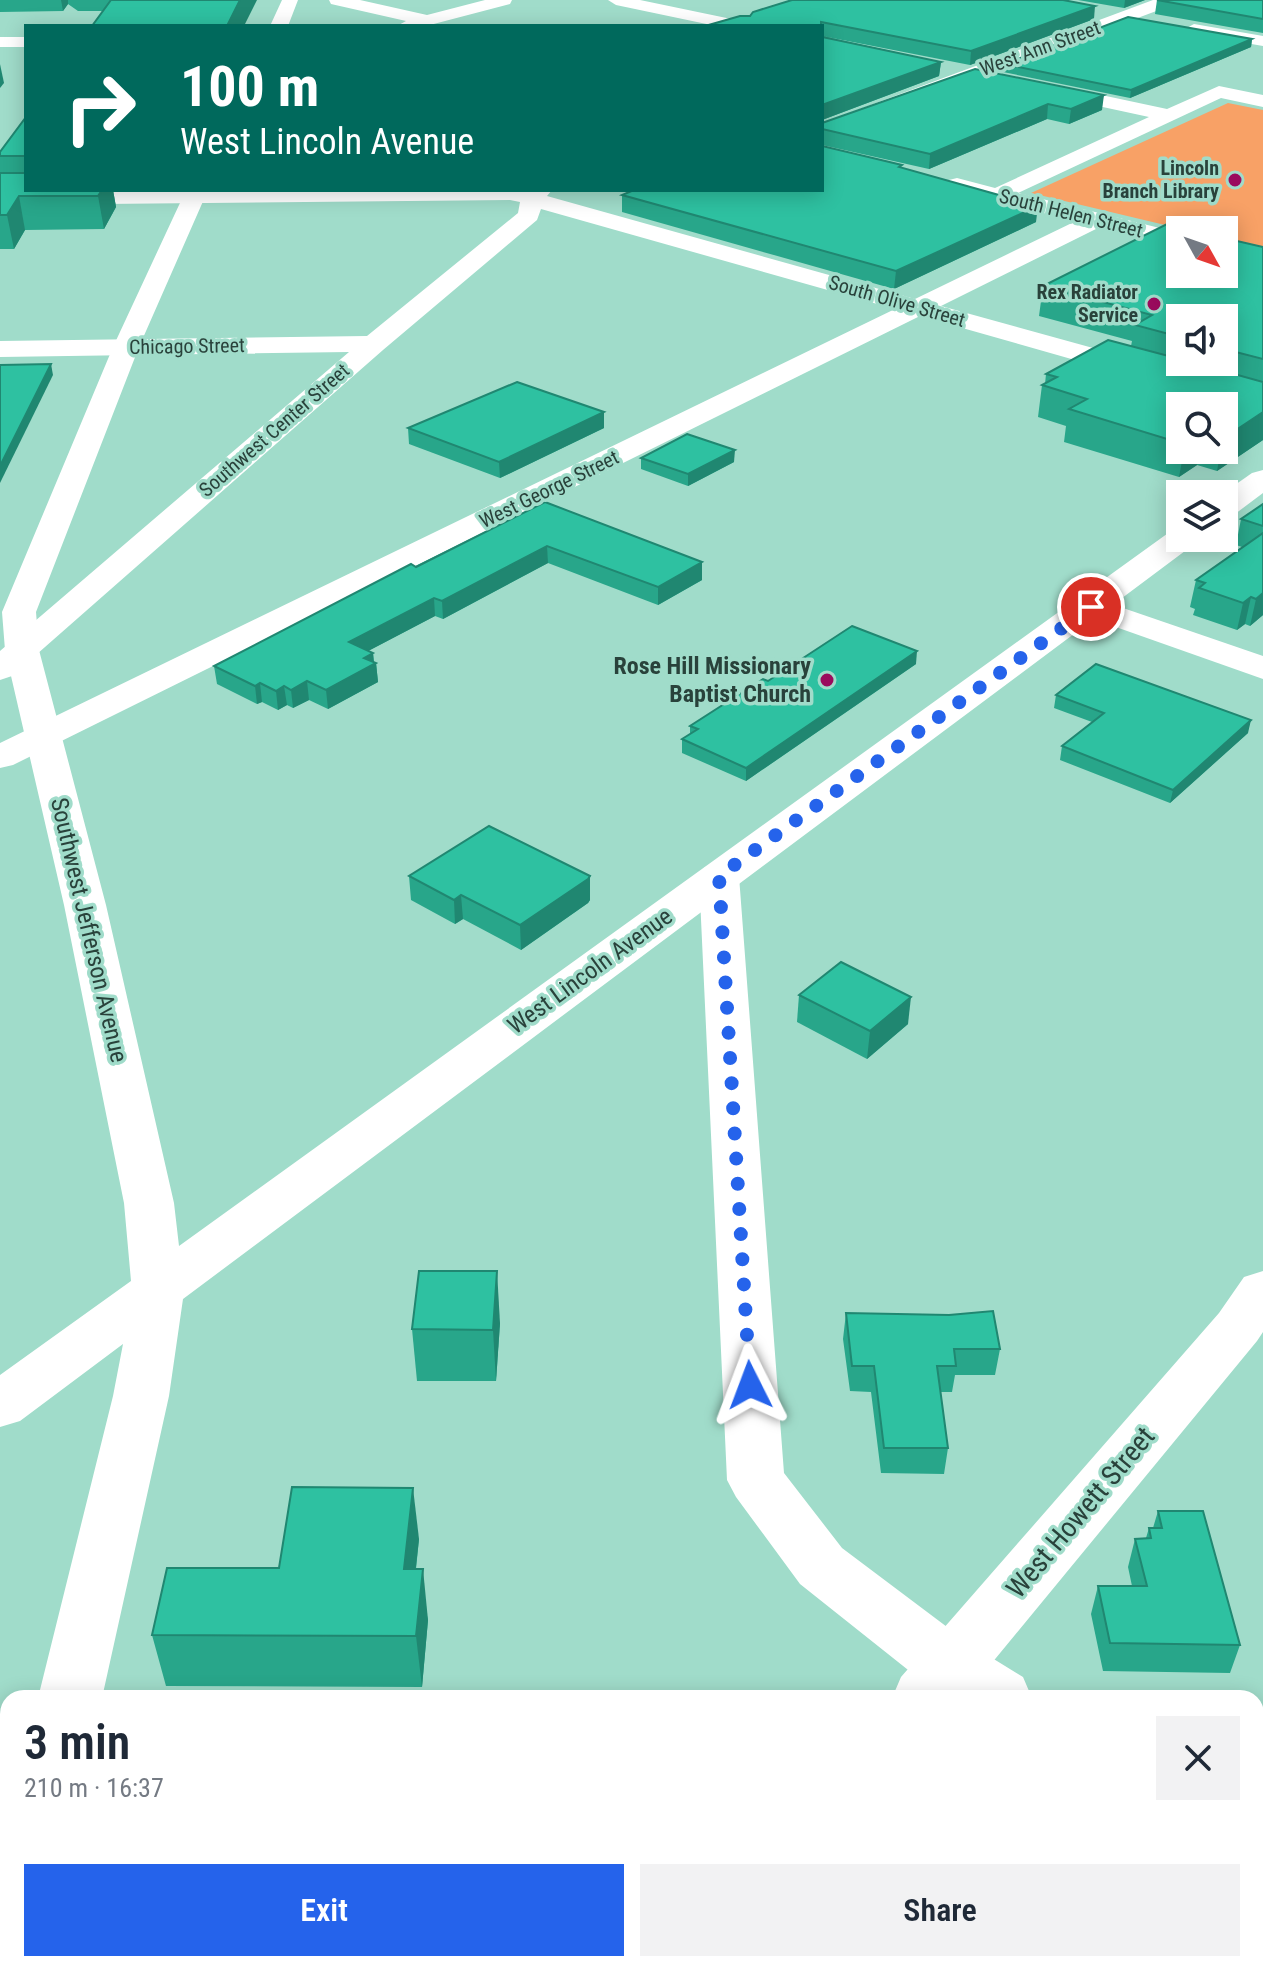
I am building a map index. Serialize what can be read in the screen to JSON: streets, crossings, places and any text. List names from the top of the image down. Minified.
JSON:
{"streets":{"street":["West Ann Street","South Helen Street","South Olive Street","Chicago Street","Southwest Center Street","West George Street","Southwest Jefferson Avenue","West Lincoln Avenue","West Howett Street"]},"crossings":[["South Helen Street","West George Street"],["South Olive Street","Southwest Center Street"],["South Olive Street","West George Street"],["Chicago Street","Southwest Center Street"],["Southwest Center Street","Southwest Jefferson Avenue"],["West George Street","Southwest Jefferson Avenue"],["Southwest Jefferson Avenue","West Lincoln Avenue"]],"places":["Lincoln Branch Library","Rex Radiator Service","Rose Hill Missionary Baptist Church"],"north":"bottom right","page":{"turn":["100 m","West Lincoln Avenue"],"heading":["3 min","210 m · 16:37"],"buttons":["Exit","Share"]}}
